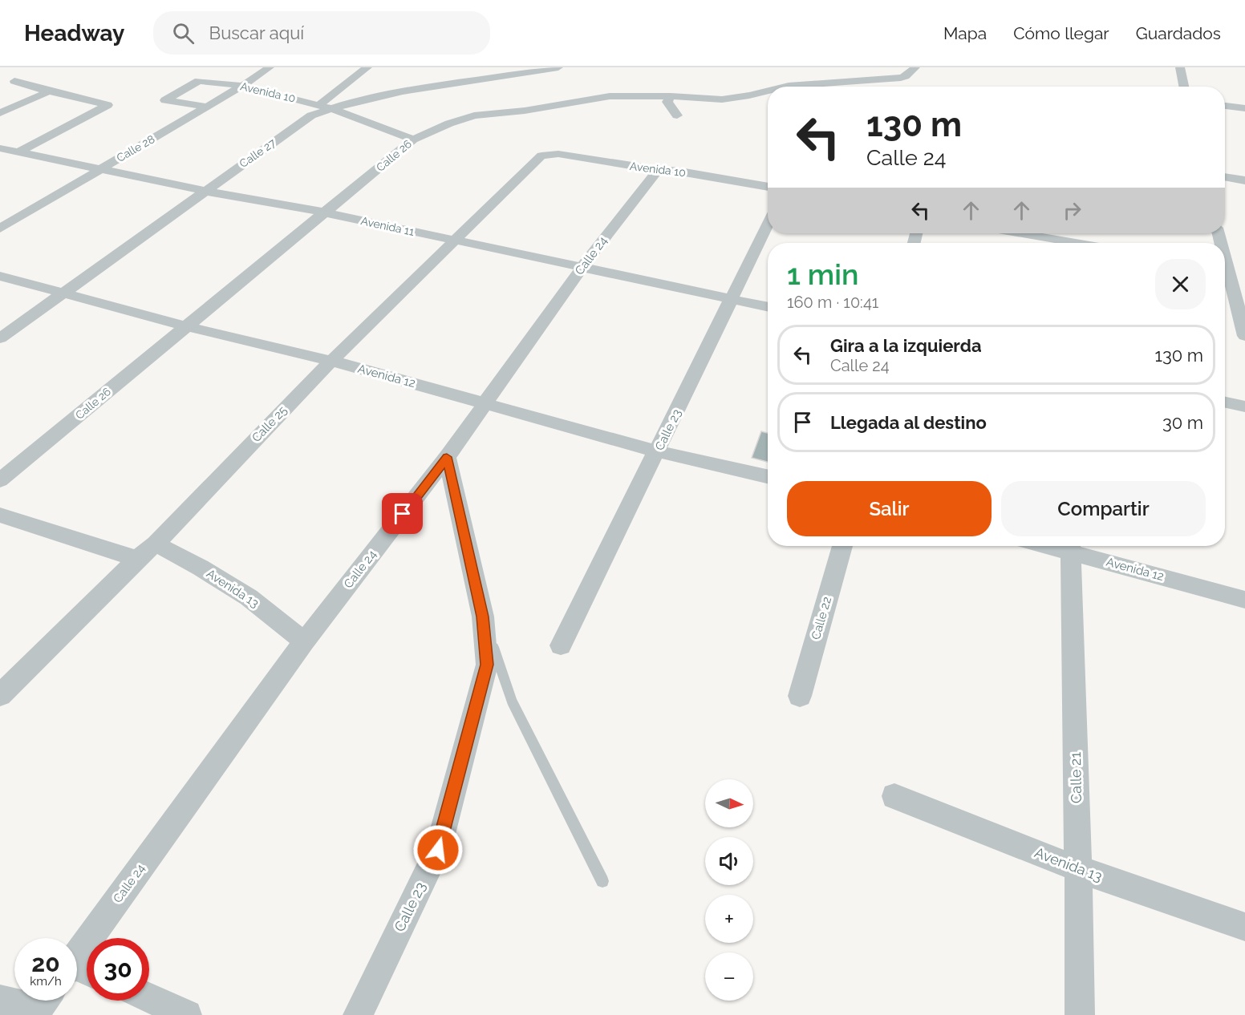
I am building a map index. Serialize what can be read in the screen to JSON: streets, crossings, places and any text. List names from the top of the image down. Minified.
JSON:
{"streets":{"street":["Avenida 10","Calle 28","Calle 27","Calle 26","Avenida 11","Calle 24","Avenida 12","Calle 25","Calle 23","Avenida 13","Calle 22","Calle 21"]},"crossings":[["Avenida 10","Calle 28"],["Avenida 10","Calle 27"],["Avenida 10","Calle 26"],["Avenida 10","Calle 24"],["Avenida 10","Calle 25"],["Calle 28","Avenida 11"],["Calle 27","Avenida 11"],["Calle 27","Avenida 12"],["Calle 26","Avenida 11"],["Calle 26","Avenida 12"],["Avenida 11","Calle 24"],["Avenida 11","Calle 25"],["Avenida 11","Calle 23"],["Calle 24","Avenida 12"],["Calle 24","Calle 23"],["Calle 24","Avenida 13"],["Avenida 12","Calle 25"],["Avenida 12","Calle 23"],["Avenida 12","Calle 21"],["Calle 25","Avenida 13"],["Avenida 13","Calle 21"]],"north":"right","page":{"header":"Headway","search":"Buscar aquí","nav":["Mapa","Cómo llegar","Guardados"],"turn":["130 m","Calle 24"],"heading":["1 min","160 m · 10:41"],"list":[{"name":"Gira a la izquierda","note":"Calle 24","value":"130 m"},{"name":"Llegada al destino","value":"30 m"}],"buttons":["Salir","Compartir"],"map_buttons":["+","−"],"speed":"20 km/h","limit":"30"}}
